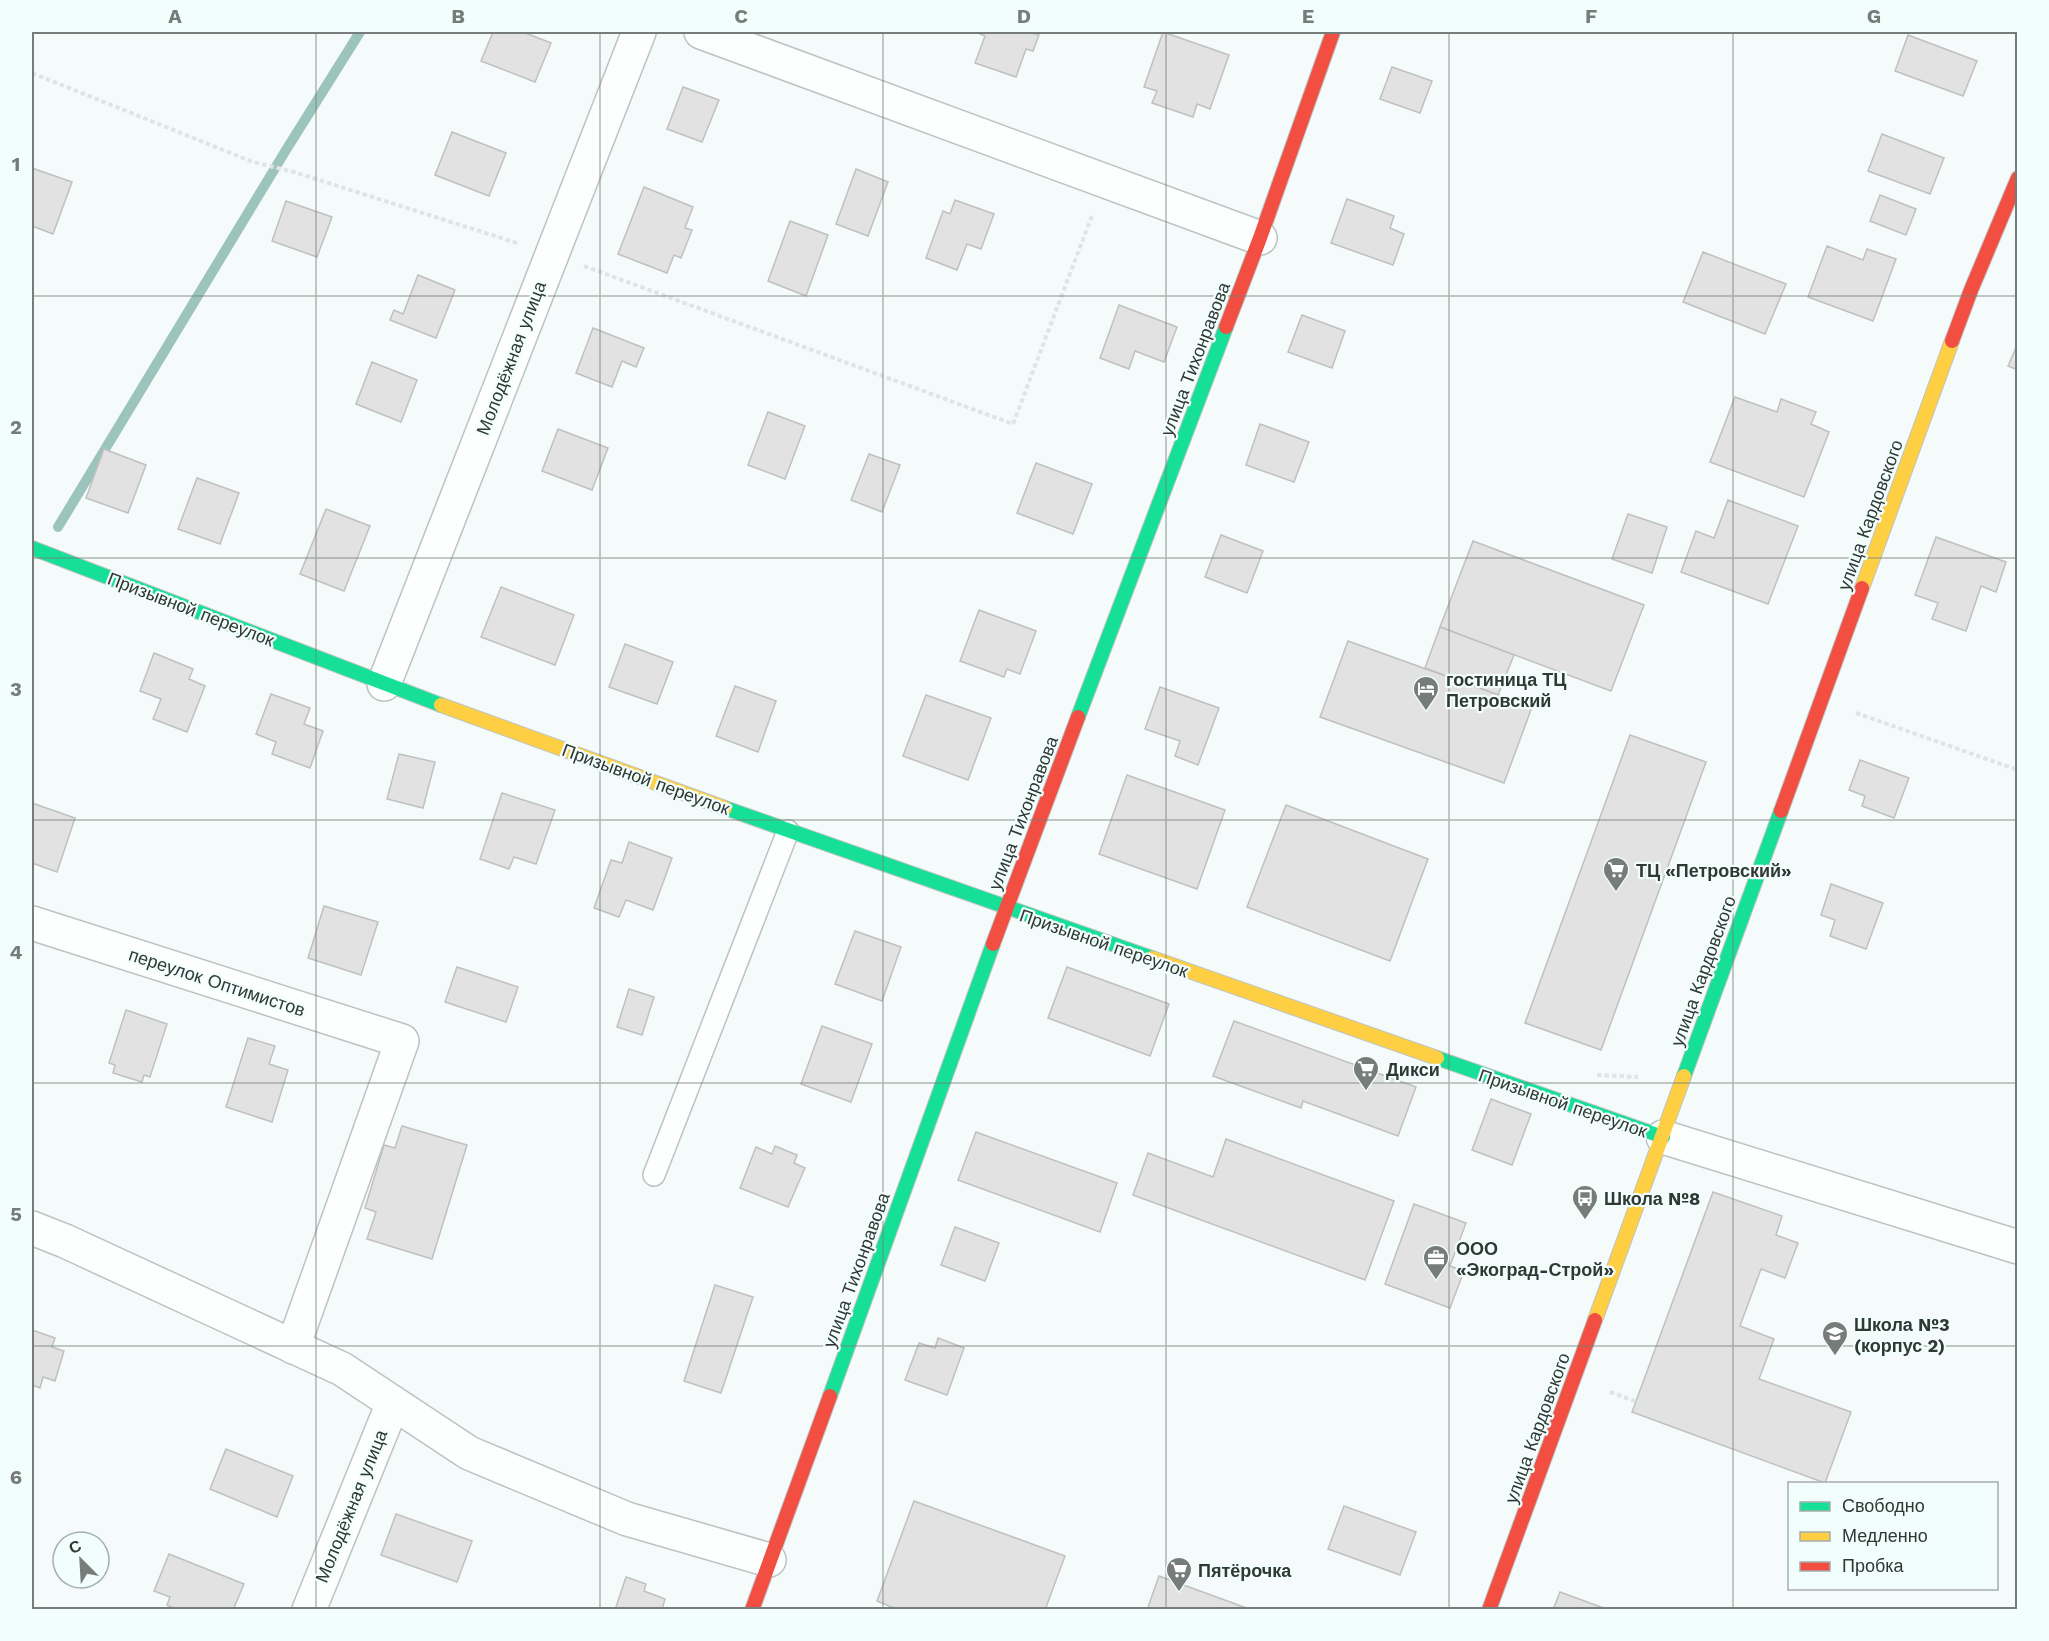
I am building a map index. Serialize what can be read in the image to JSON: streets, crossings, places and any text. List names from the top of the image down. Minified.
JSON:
{"streets":{"street":["Молодёжная улица","улица Тихонравова","улица Кардовского","Призывной переулок","переулок Оптимистов"]},"crossings":[["Молодёжная улица","Призывной переулок"],["улица Тихонравова","Призывной переулок"],["улица Кардовского","Призывной переулок"]],"places":{"hotel":["гостиница ТЦ Петровский"],"supermarket":["ТЦ «Петровский»","Дикси","Пятёрочка"],"bus stop":["Школа №8"],"office":["ООО «Экоград-Строй»"],"school or university":["Школа №3 (корпус 2)"]},"legend":["Свободно","Медленно","Пробка"],"north":"top left","grid":{"columns":["A","B","C","D","E","F","G"],"rows":["1","2","3","4","5","6"]}}
